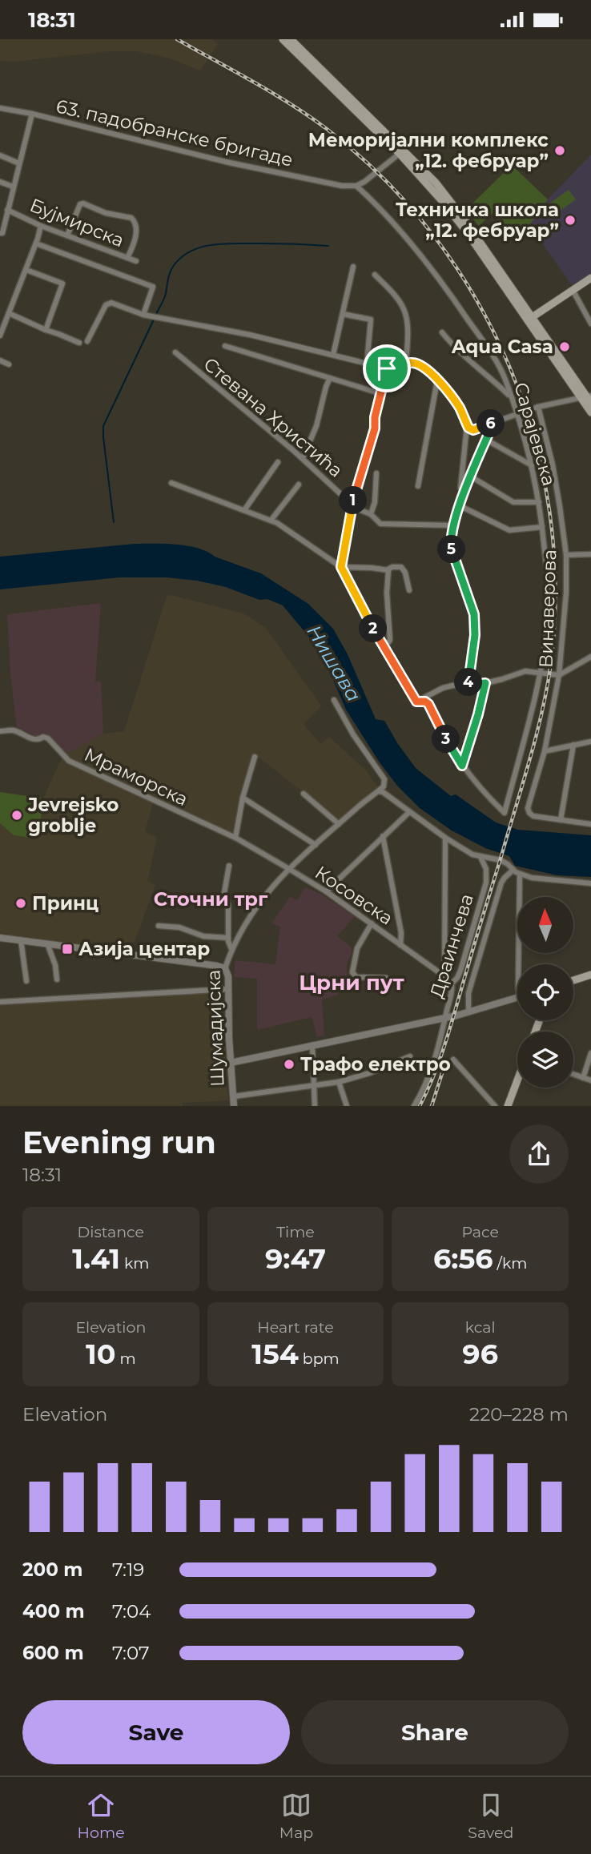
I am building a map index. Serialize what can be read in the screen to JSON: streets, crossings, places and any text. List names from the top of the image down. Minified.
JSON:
{"streets":{"street":["63. падобранске бригаде","Бујмирска","Стевана Христића","Сарајевска","Винаверова","Мраморска","Косовска","Драинчева","Шумадијска"]},"crossings":[["63. падобранске бригаде","Сарајевска"],["Мраморска","Косовска"],["Косовска","Драинчева"],["Косовска","Шумадијска"]],"districts":["Сточни трг","Црни пут"],"water":["Нишава"],"places":{"other":["Меморијални комплекс „12. фебруар”","Техничка школа „12. фебруар”","Aqua Casa","Jevrejsko groblje","Принц","Трафо електро"],"transit":["Азија центар"]},"north":"top","page":{"status":"18:31","pins":["6","1","5","2","4","3"],"heading":["Evening run","18:31"],"stats":[["Distance","1.41 km"],["Time","9:47"],["Pace","6:56 /km"],["Elevation","10 m"],["Heart rate","154 bpm"],["kcal","96"]],"chart":["Elevation","220–228 m"],"list":[{"name":"200 m","note":"7:19"},{"name":"400 m","note":"7:04"},{"name":"600 m","note":"7:07"}],"buttons":["Save","Share"],"tabs":["Home","Map","Saved"]}}
